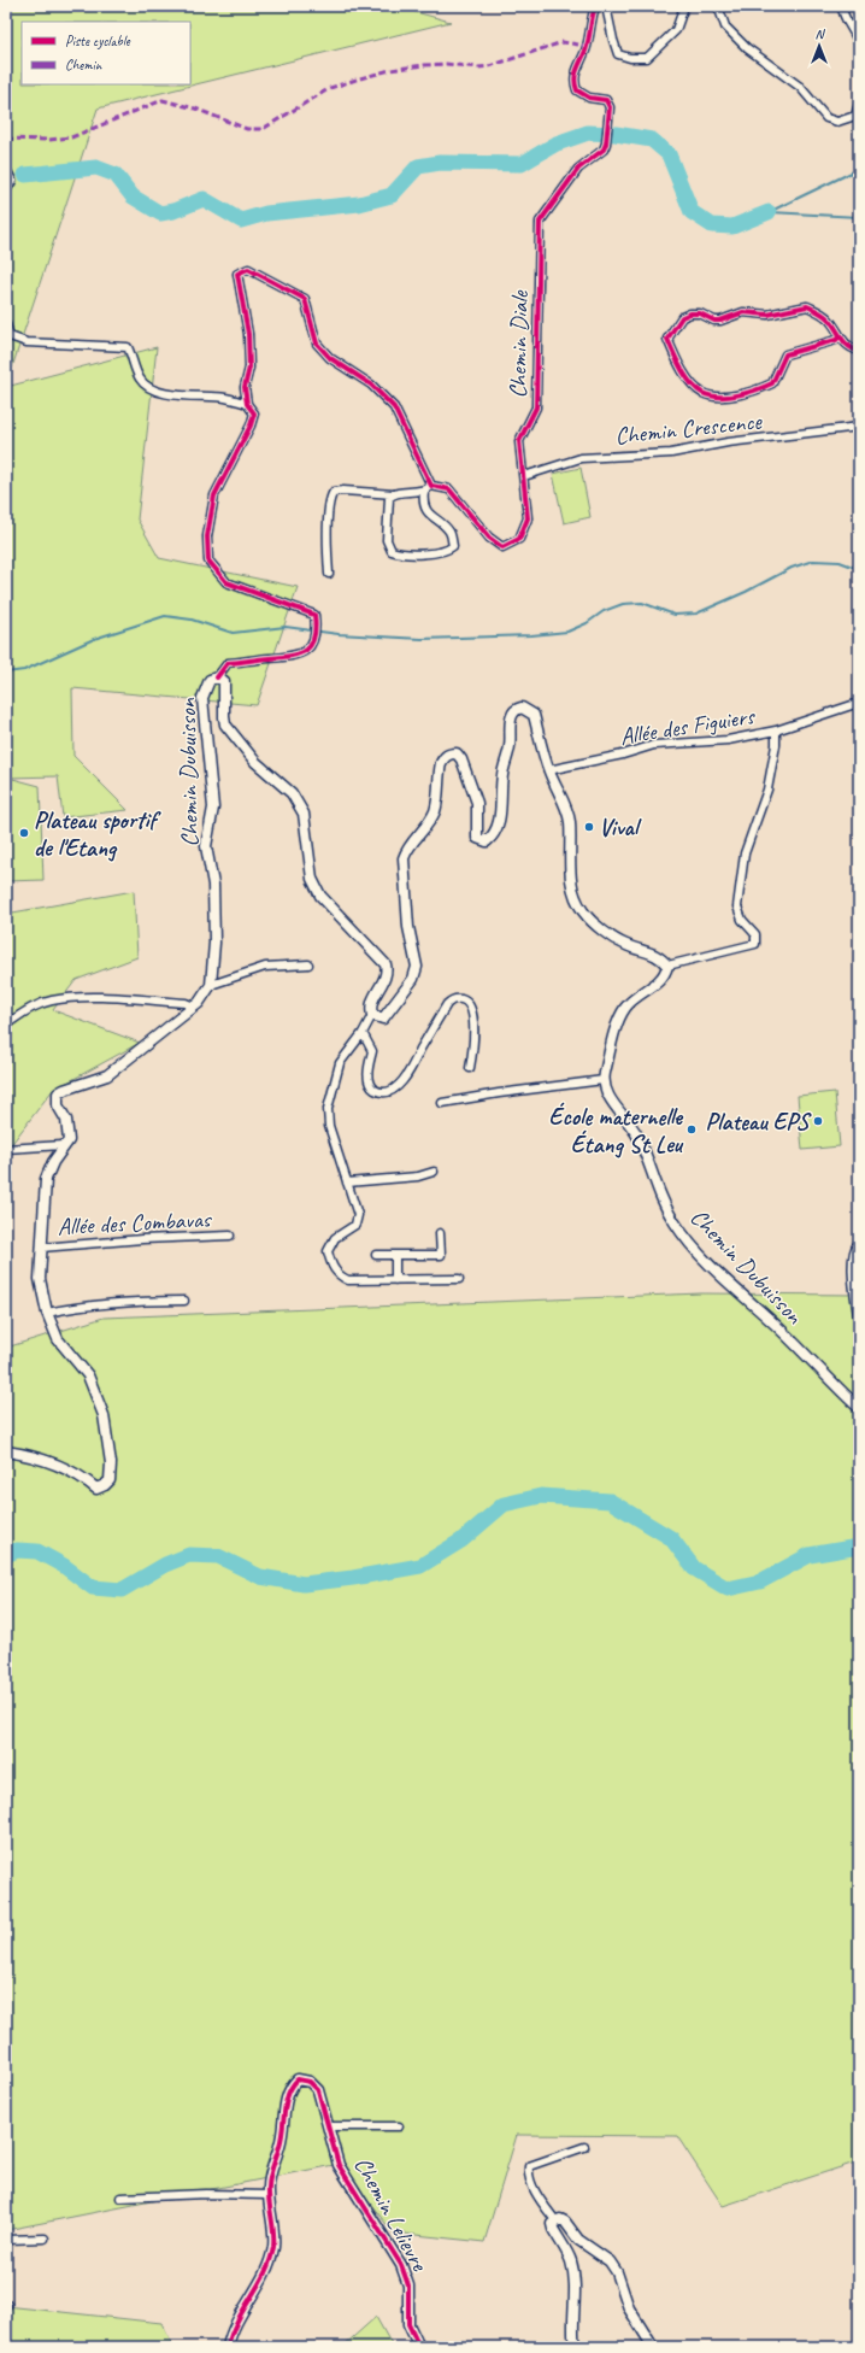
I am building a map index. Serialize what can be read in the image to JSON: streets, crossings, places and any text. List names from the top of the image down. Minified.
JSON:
{"streets":{"main road":["Chemin Dubuisson","Chemin Lelievre"],"street":["Chemin Diale","Chemin Crescence","Allée des Figuiers","Allée des Combavas"]},"crossings":[["Chemin Diale","Chemin Crescence"]],"places":["Vival","Plateau sportif de l'Etang","Plateau EPS","École maternelle Étang St Leu"],"legend":["Piste cyclable","Chemin"],"north":"top"}
